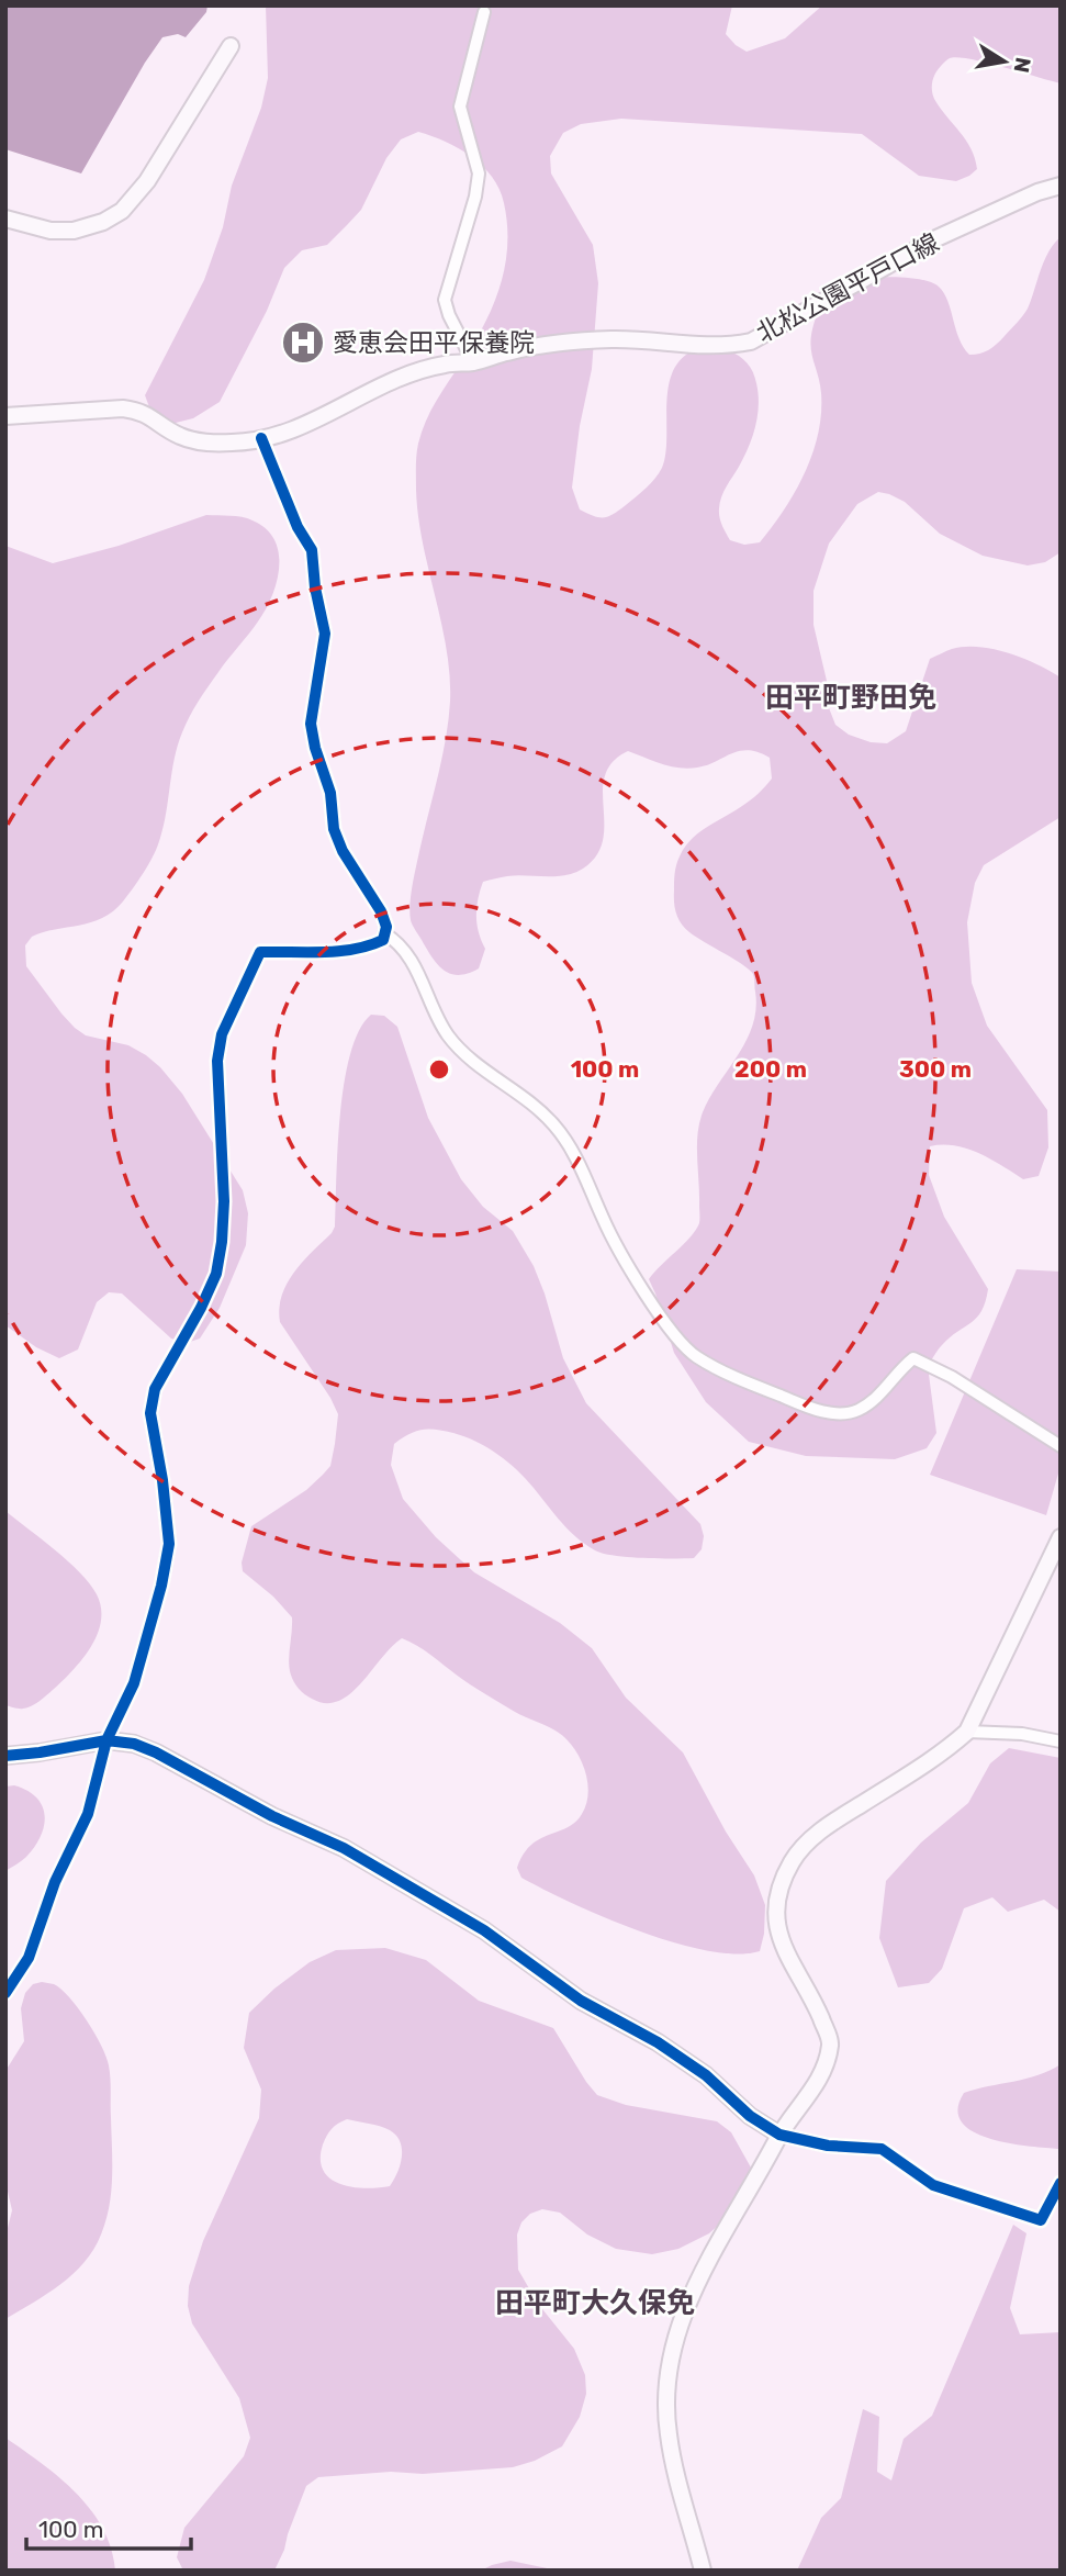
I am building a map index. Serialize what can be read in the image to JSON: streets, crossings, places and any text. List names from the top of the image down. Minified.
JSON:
{"streets":{"main road":["北松公園平戸口線"]},"districts":["田平町野田免","田平町大久保免"],"places":{"hospital":["愛恵会田平保養院"]},"scale_bar":"100 m","north":"right","rings":["100 m","200 m","300 m"]}
